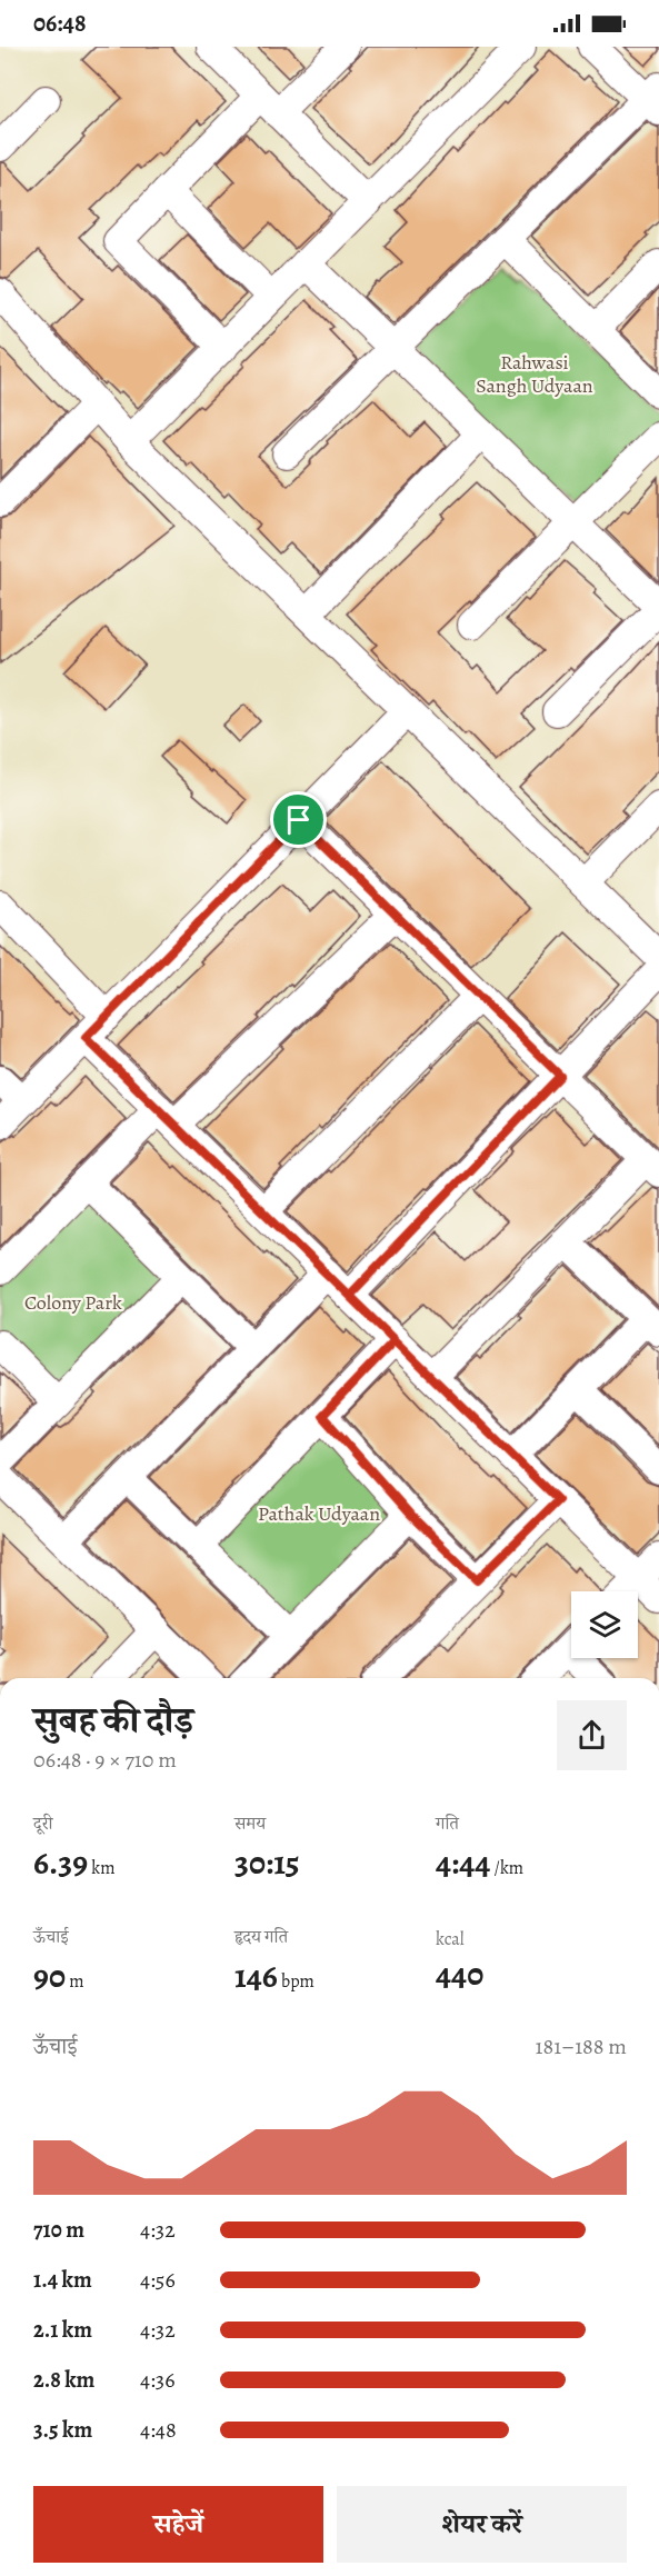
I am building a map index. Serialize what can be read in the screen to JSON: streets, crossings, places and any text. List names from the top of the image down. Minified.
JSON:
{"parks":["Rahwasi Sangh Udyaan","Colony Park","Pathak Udyaan"],"page":{"status":"06:48","heading":["सुबह की दौड़","06:48 · 9 × 710 m"],"stats":[["दूरी","6.39 km"],["समय","30:15"],["गति","4:44 /km"],["ऊँचाई","90 m"],["हृदय गति","146 bpm"],["kcal","440"]],"chart":["ऊँचाई","181–188 m"],"list":[{"name":"710 m","note":"4:32"},{"name":"1.4 km","note":"4:56"},{"name":"2.1 km","note":"4:32"},{"name":"2.8 km","note":"4:36"},{"name":"3.5 km","note":"4:48"}],"buttons":["सहेजें","शेयर करें"]}}
